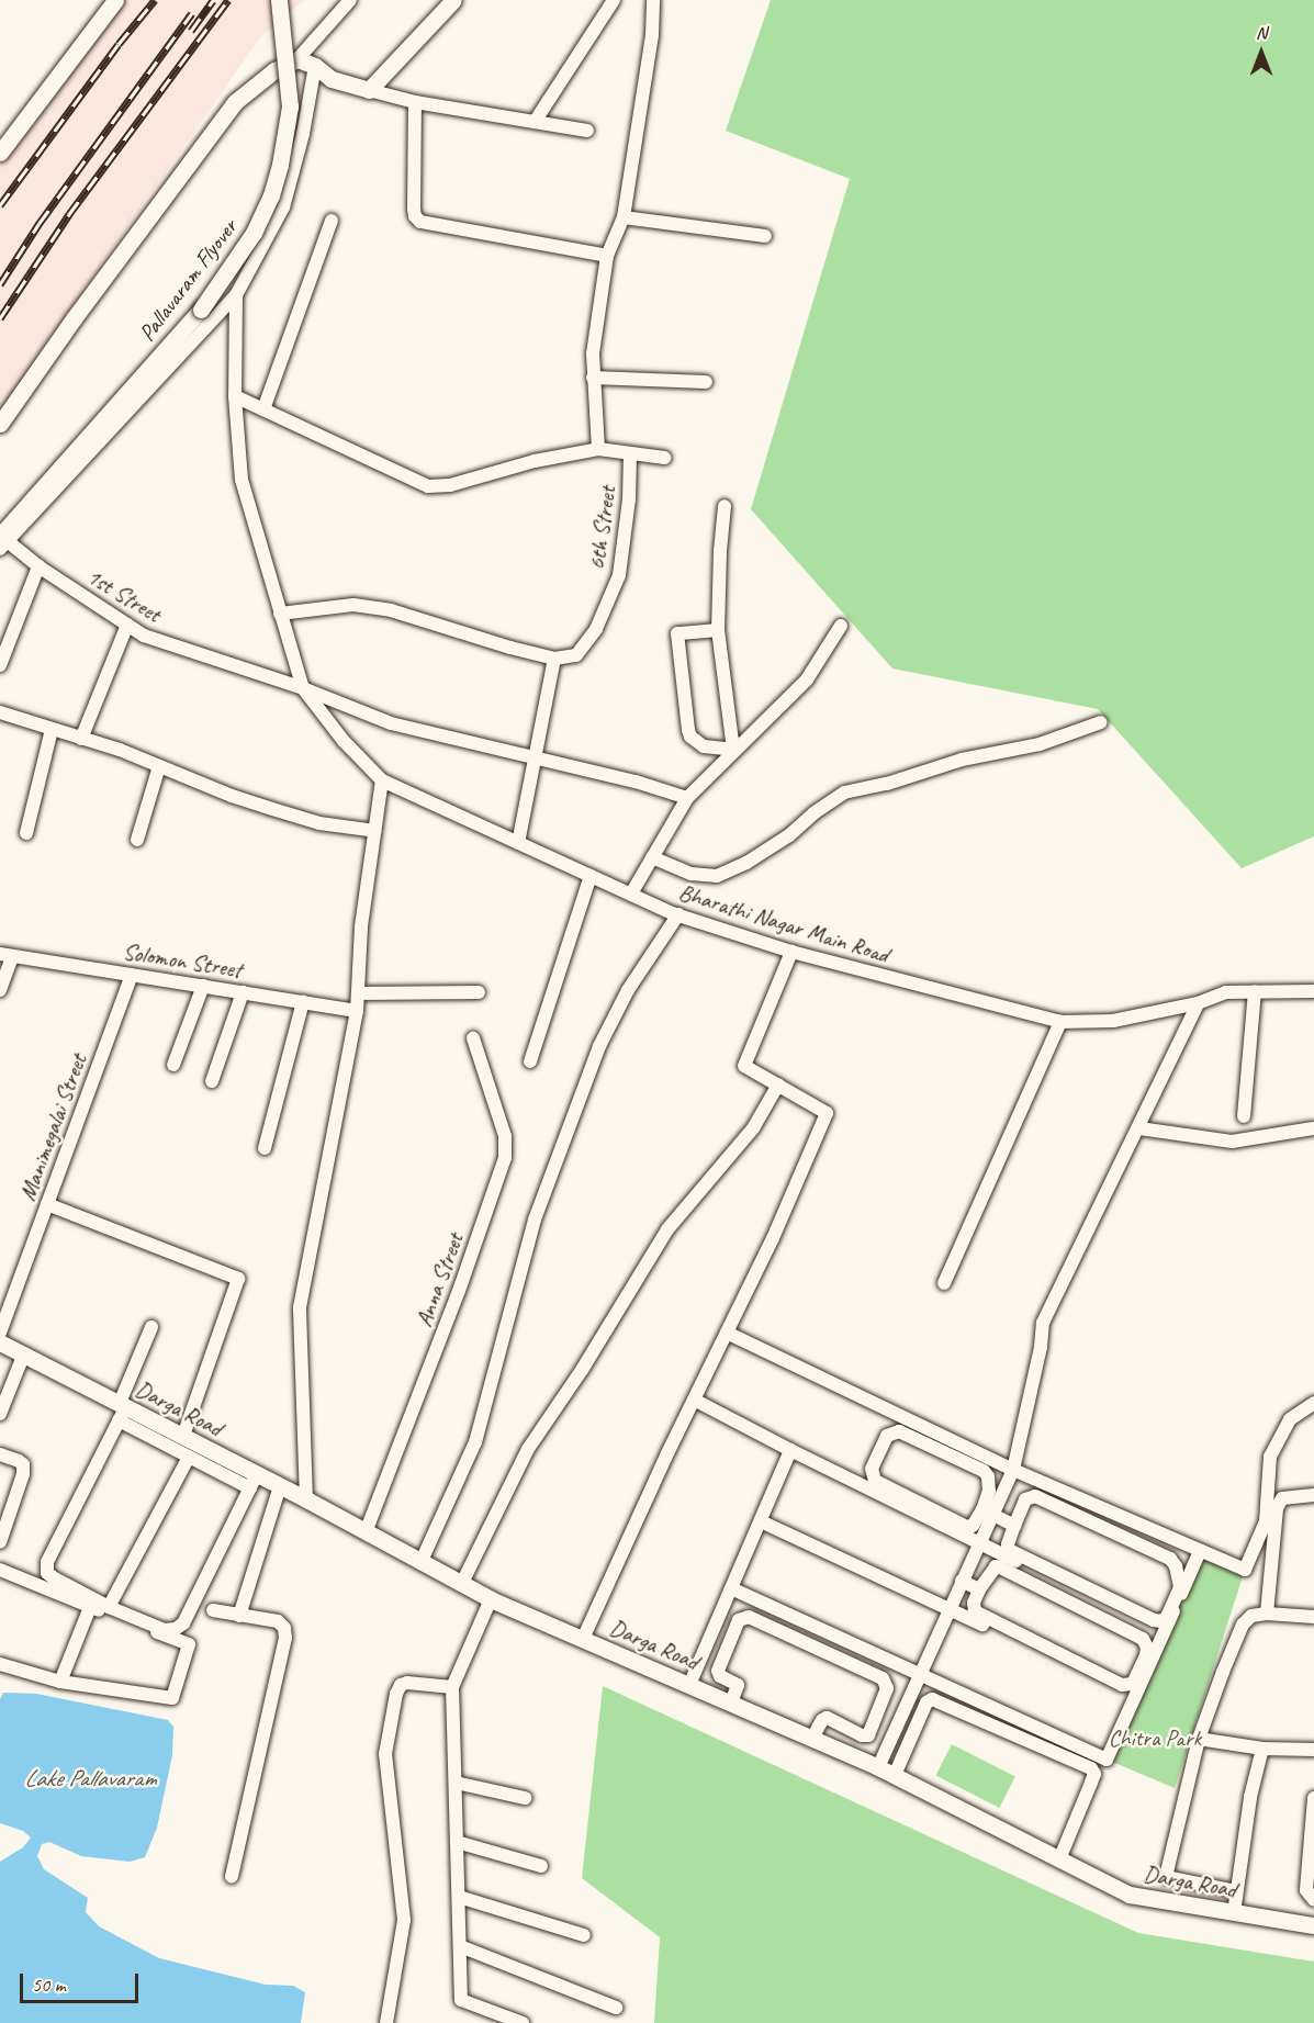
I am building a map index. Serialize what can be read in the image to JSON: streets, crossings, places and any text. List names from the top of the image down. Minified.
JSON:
{"streets":{"street":["Pallavaram Flyover","6th Street","1st Street","Bharathi Nagar Main Road","Solomon Street","Manimegalai Street","Anna Street","Darga Road"]},"crossings":[["Pallavaram Flyover","1st Street"],["1st Street","Bharathi Nagar Main Road"],["Solomon Street","Manimegalai Street"],["Anna Street","Darga Road"]],"water":["Lake Pallavaram"],"parks":["Chitra Park"],"scale_bar":"50 m","north":"top"}
